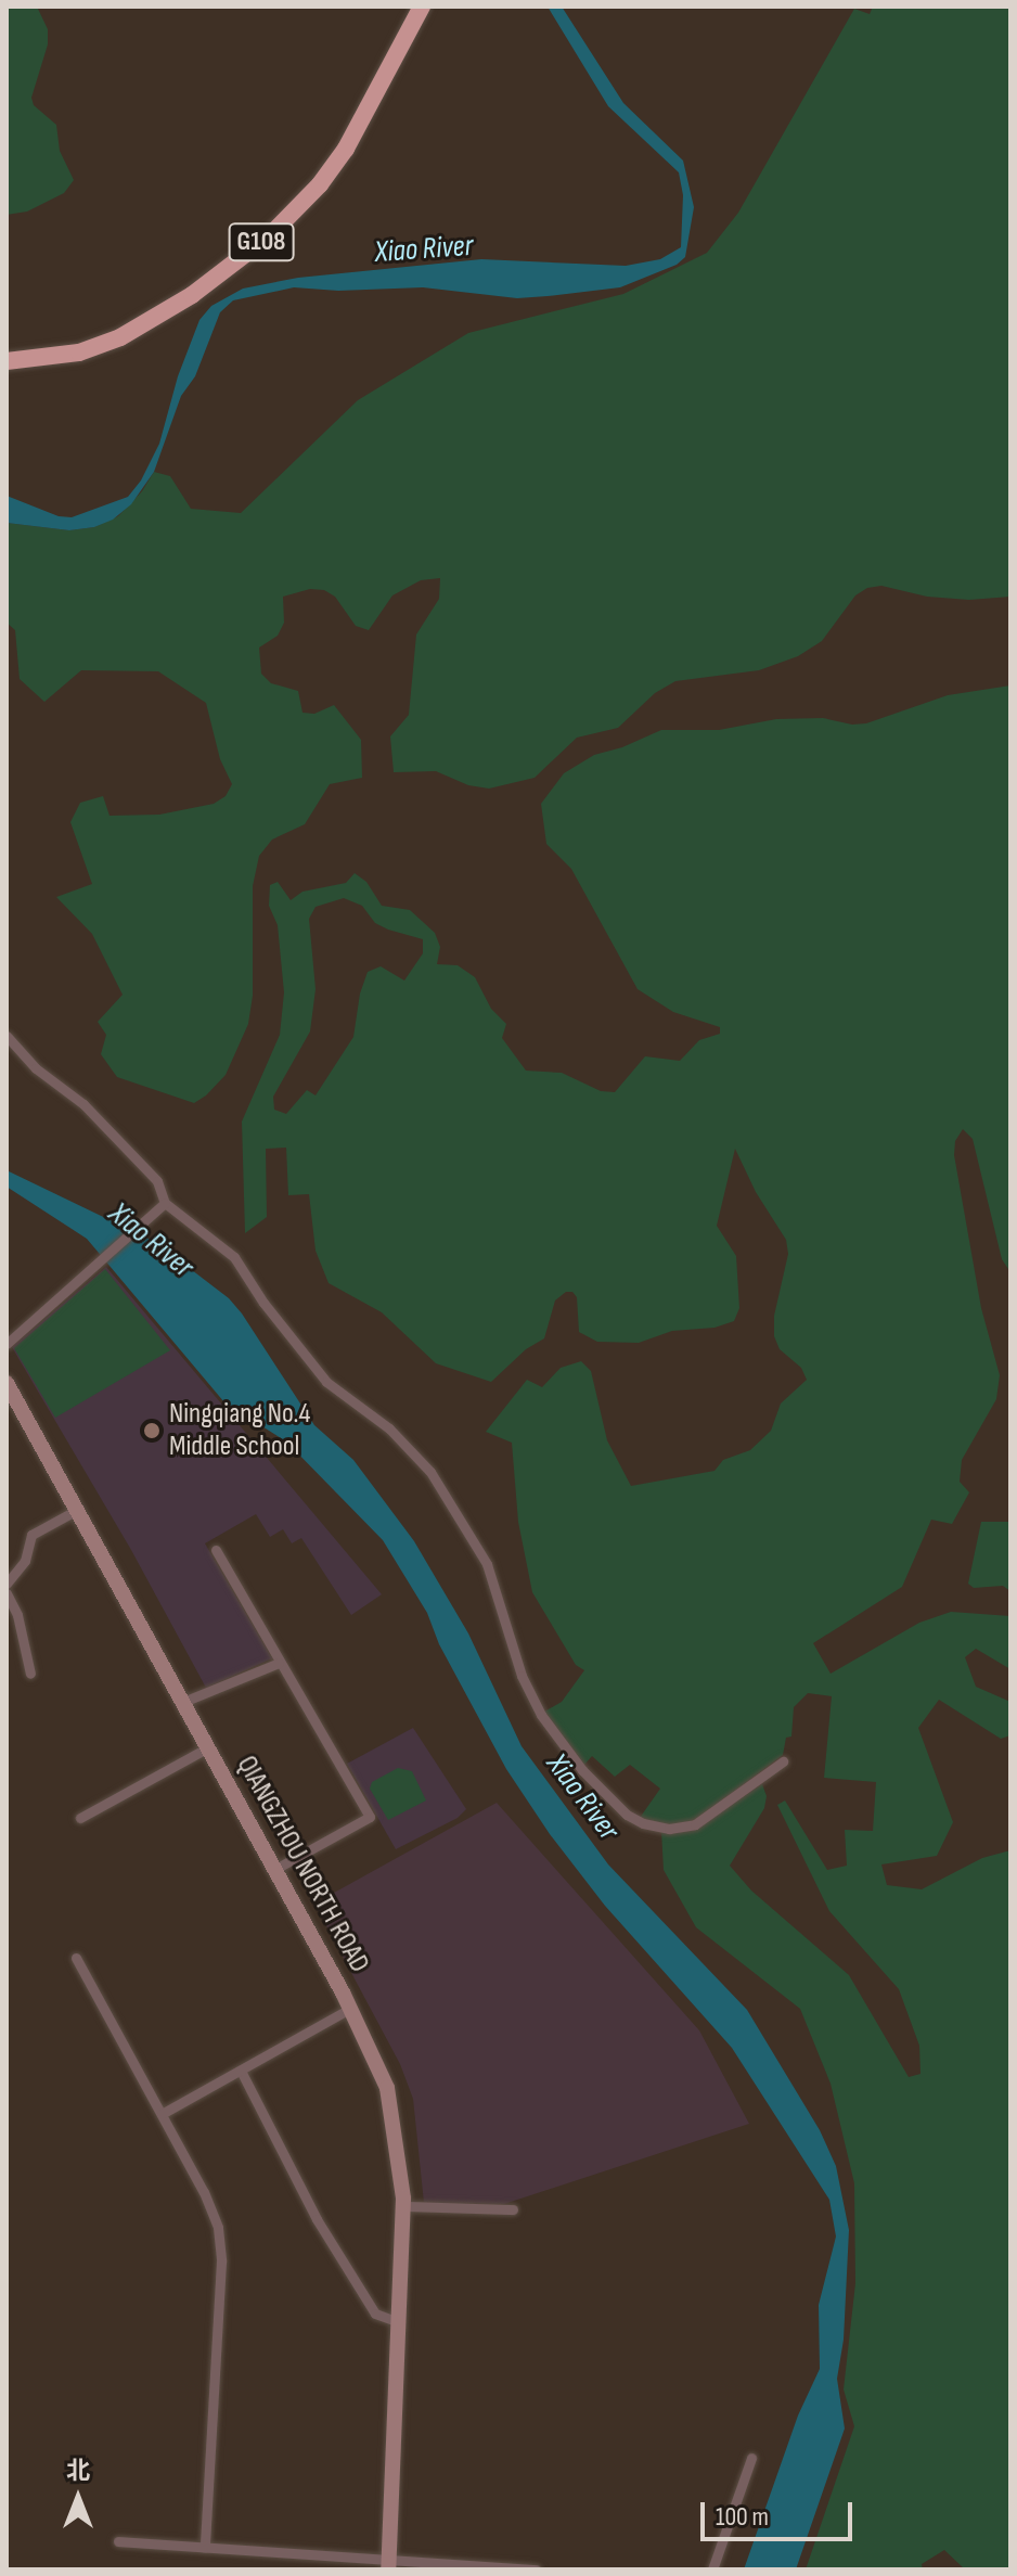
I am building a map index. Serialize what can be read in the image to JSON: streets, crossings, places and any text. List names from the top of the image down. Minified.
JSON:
{"streets":{"highway":["G108"],"main road":["QIANGZHOU NORTH ROAD"]},"water":["Xiao River"],"places":["Ningqiang No.4 Middle School"],"scale_bar":"100 m","north":"top"}
